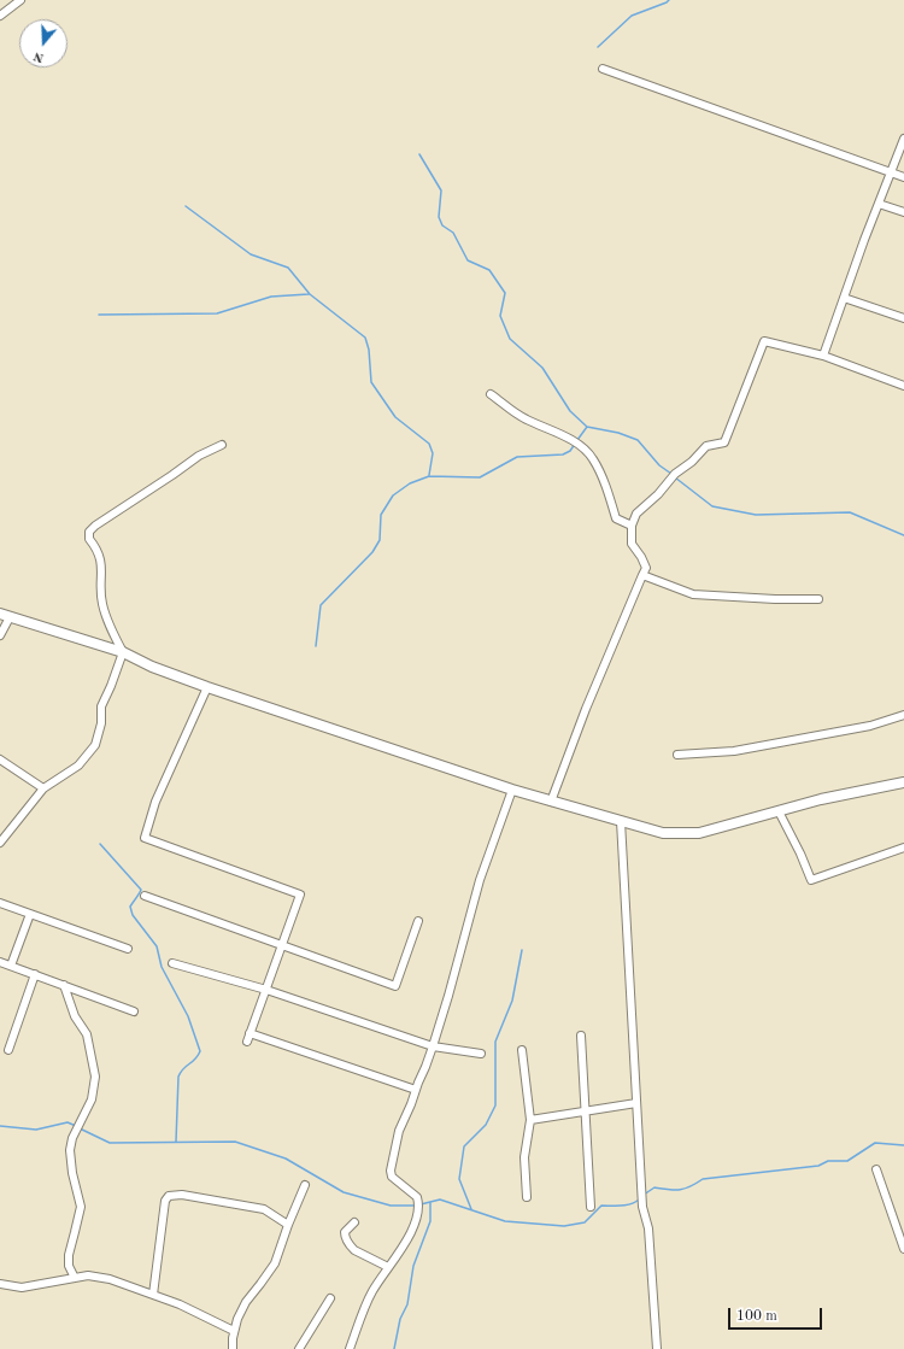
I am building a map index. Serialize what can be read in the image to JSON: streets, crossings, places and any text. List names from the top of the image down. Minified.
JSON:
{"scale_bar":"100 m","north":"bottom"}
